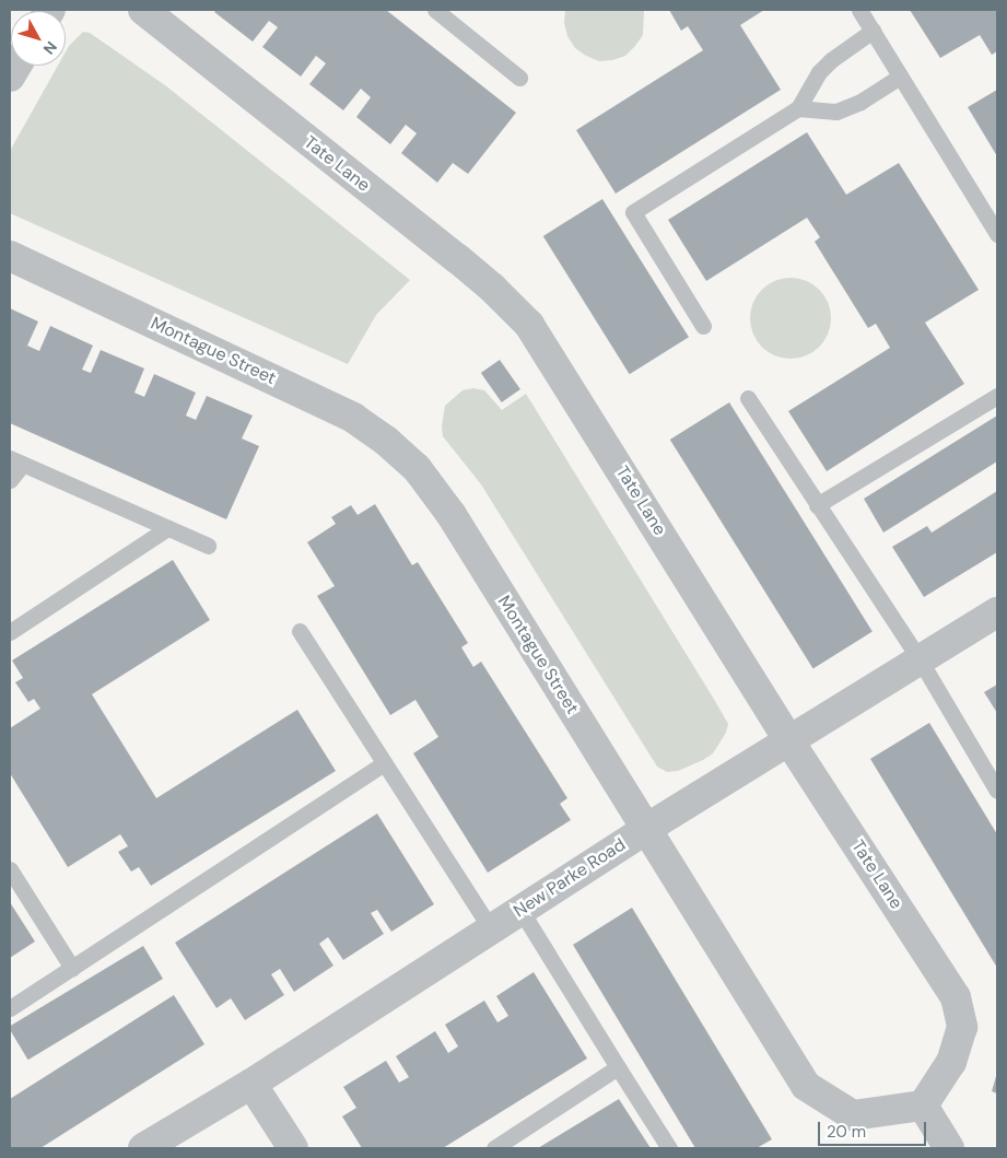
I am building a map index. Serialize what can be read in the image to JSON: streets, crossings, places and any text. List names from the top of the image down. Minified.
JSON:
{"streets":{"street":["Tate Lane","Montague Street","New Parke Road"]},"crossings":[["Tate Lane","Montague Street"],["Tate Lane","New Parke Road"],["Montague Street","New Parke Road"]],"scale_bar":"20 m","north":"bottom right"}
